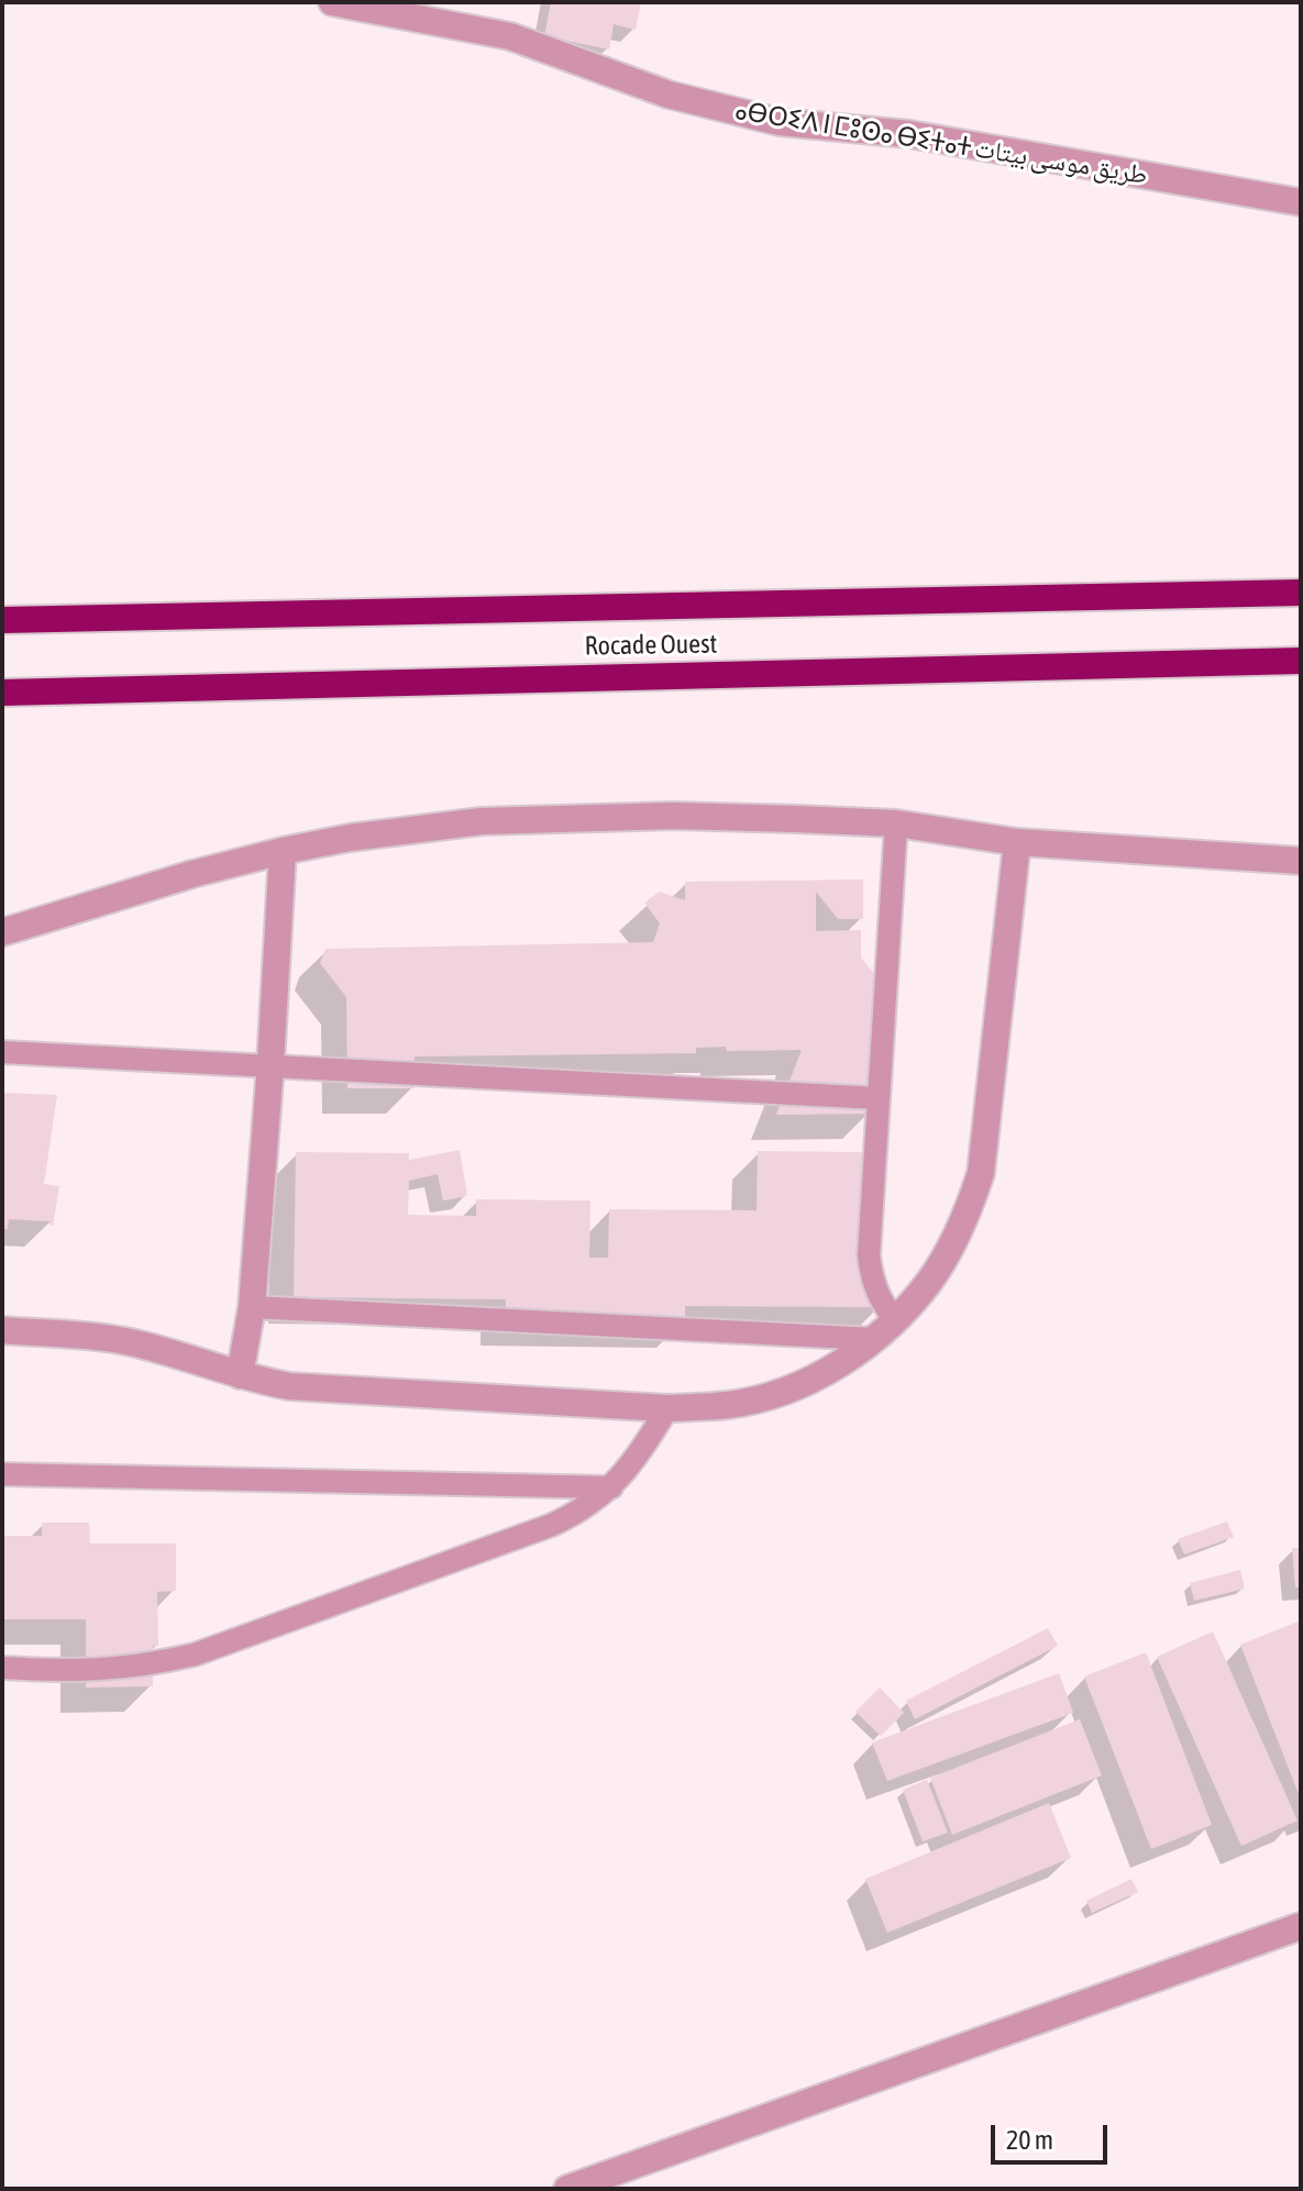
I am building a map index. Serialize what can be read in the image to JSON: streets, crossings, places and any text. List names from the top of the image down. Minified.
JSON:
{"streets":{"highway":["Rocade Ouest"],"street":["ⴰⴱⵔⵉⴷ ⵏ ⵎⵓⵙⴰ ⴱⵉⵜⴰⵜ طريق موسى بيتات"]},"scale_bar":"20 m"}
